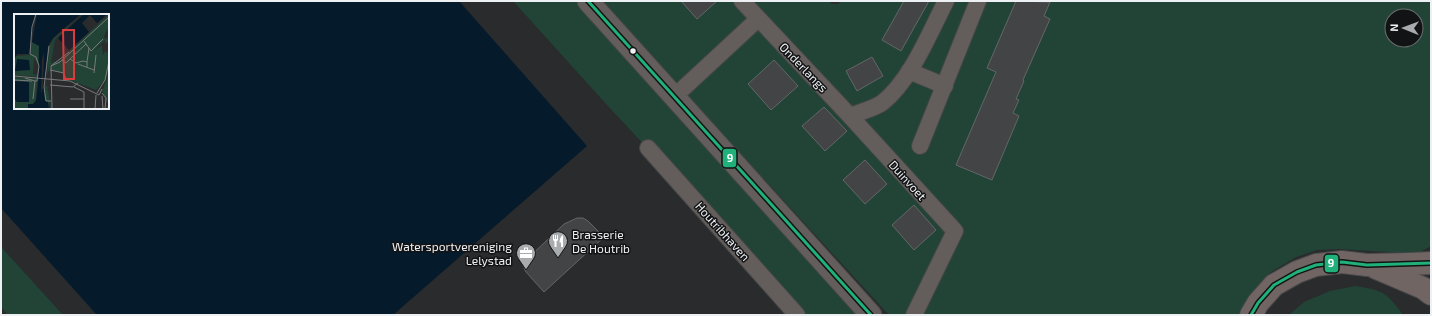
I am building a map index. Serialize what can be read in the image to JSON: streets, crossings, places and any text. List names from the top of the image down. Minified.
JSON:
{"streets":{"street":["Onderlangs","Duinvoet","Houtribhaven"]},"crossings":[["Onderlangs","Duinvoet"]],"places":{"restaurant":["Brasserie De Houtrib"],"office":["Watersportvereniging Lelystad"]},"lines":["transit line 9"],"north":"left"}
